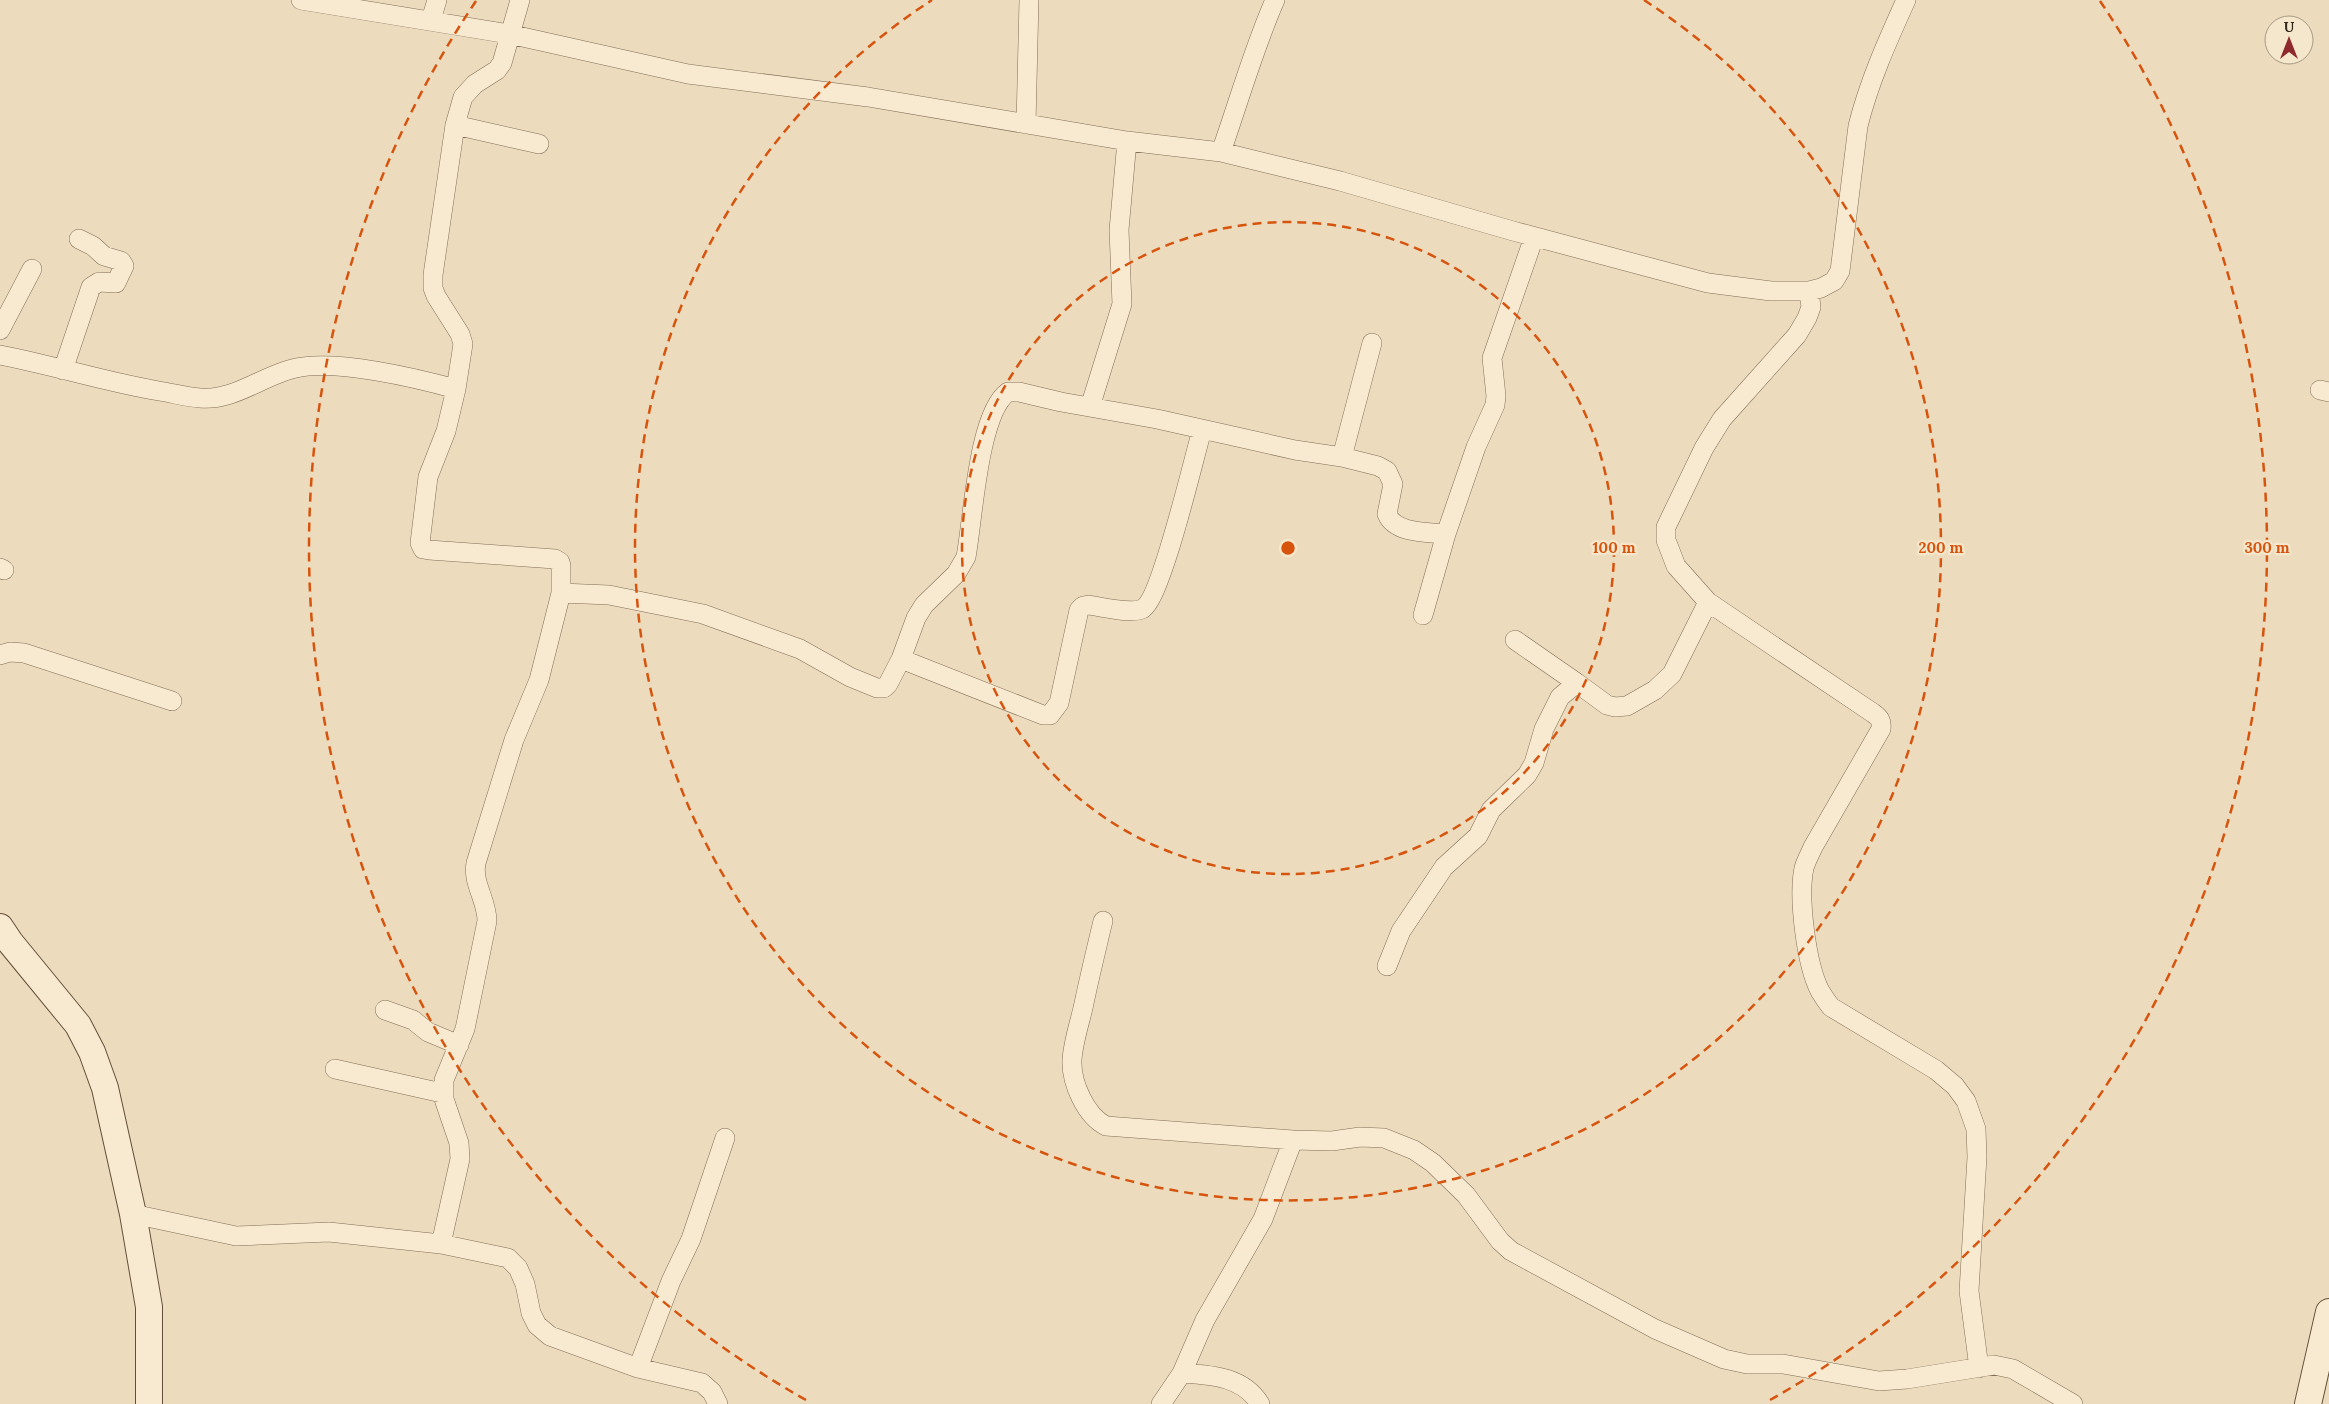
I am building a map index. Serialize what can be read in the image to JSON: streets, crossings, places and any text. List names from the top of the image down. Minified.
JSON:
{"north":"top","rings":["100 m","200 m","300 m"]}
